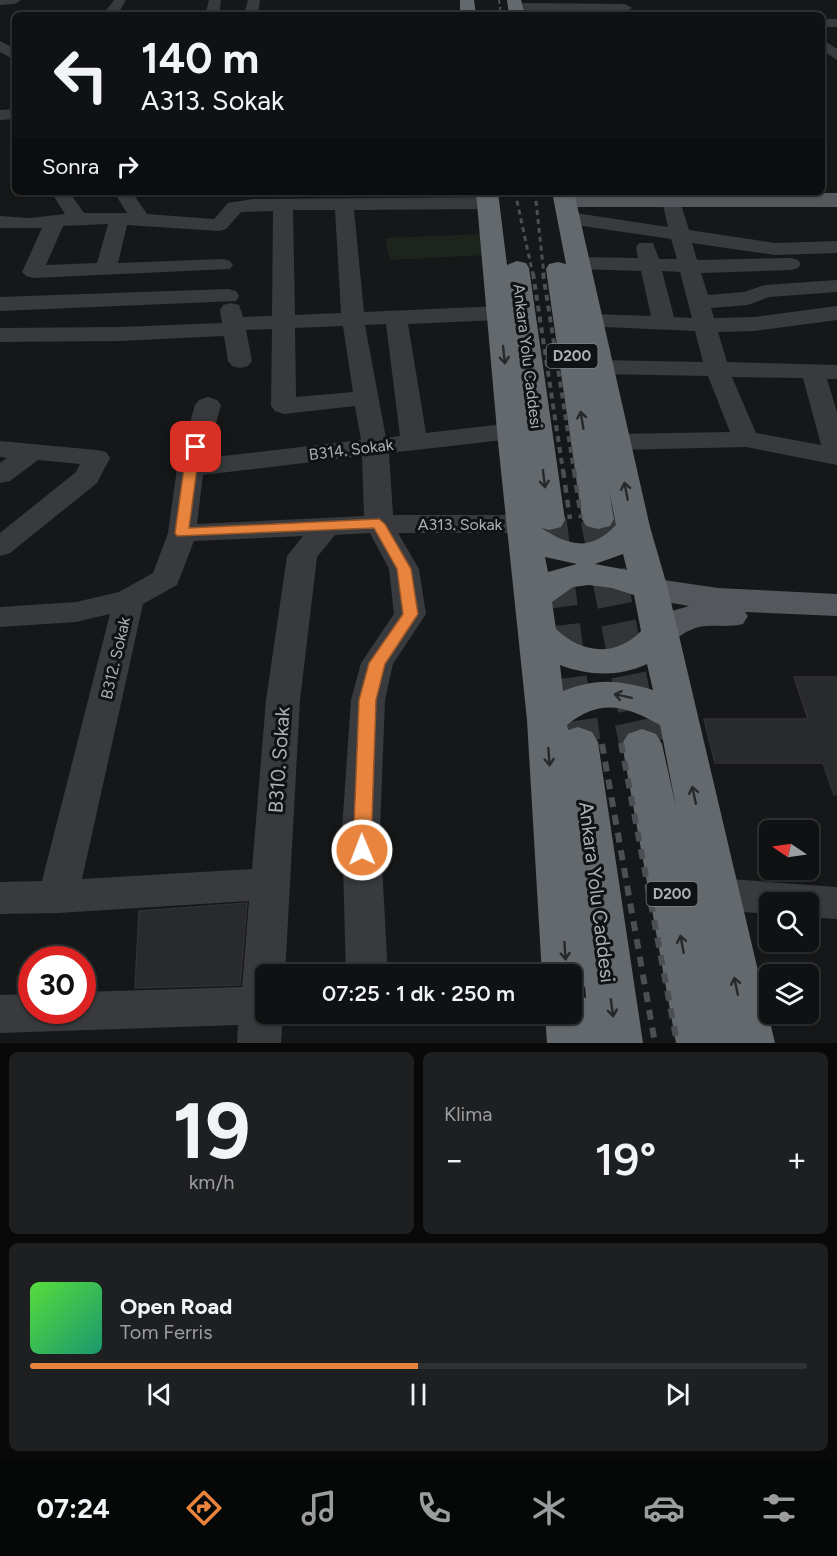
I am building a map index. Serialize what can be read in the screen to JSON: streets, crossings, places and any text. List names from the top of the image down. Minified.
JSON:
{"streets":{"highway":["Ankara Yolu Caddesi","D200"],"street":["B314. Sokak","A313. Sokak","B312. Sokak","B310. Sokak"]},"crossings":[["Ankara Yolu Caddesi","A313. Sokak"],["B314. Sokak","B312. Sokak"],["A313. Sokak","B312. Sokak"],["A313. Sokak","B310. Sokak"]],"north":"left","page":{"turn":["140 m","A313. Sokak"],"then":"Sonra","limit":"30","trip":"07:25 · 1 dk · 250 m","tile":[["19","km/h"],"Klima"],"heat":["−","19°","+"],"song":["Open Road","Tom Ferris"],"tabs":"07:24"}}
